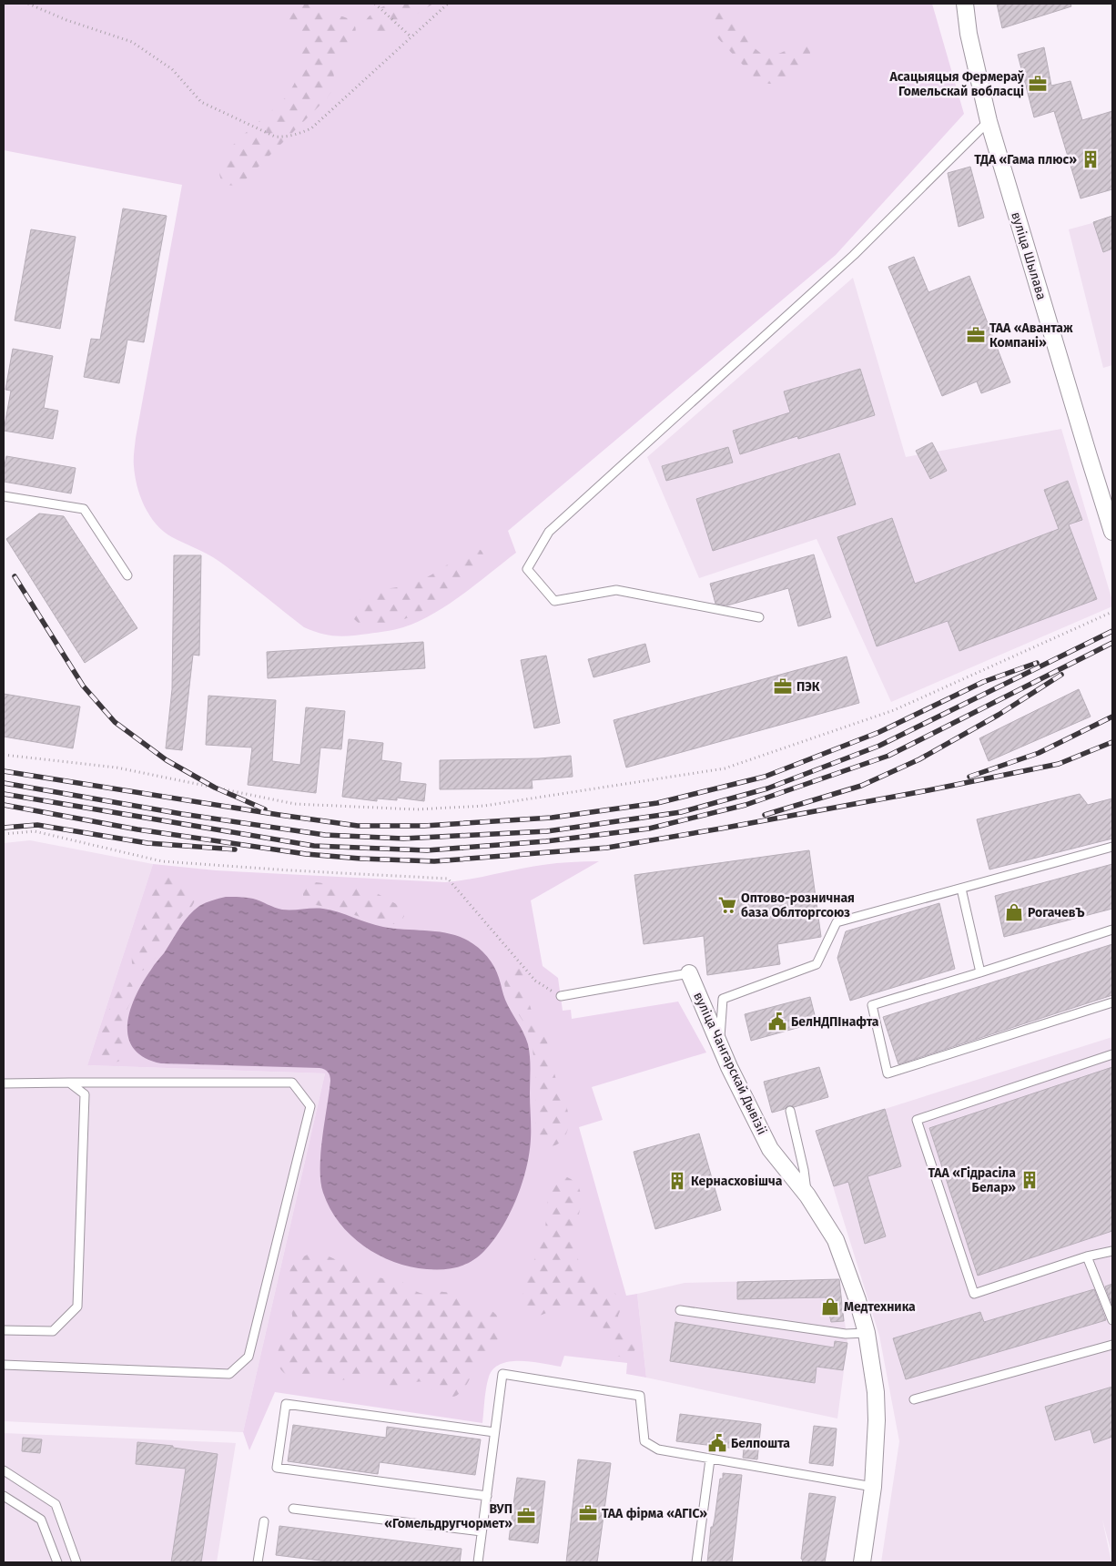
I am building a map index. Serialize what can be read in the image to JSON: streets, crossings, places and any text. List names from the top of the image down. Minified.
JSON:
{"streets":{"street":["вуліца Шылава","вуліца Чангарскай Дывізіі"]},"places":{"office":["Асацыяцыя Фермераў Гомельскай вобласці","ТАА «Авантаж Компані»","ПЭК","ТАА фірма «АГІС»","ВУП «Гомельдругчормет»"],"building":["ТДА «Гама плюс»","ТАА «Гідрасіла Белар»","Кернасховішча"],"supermarket":["Оптово-розничная база Облторгсоюз"],"shop":["РогачевЪ","Медтехника"],"public building":["БелНДПІнафта","Белпошта"]}}
